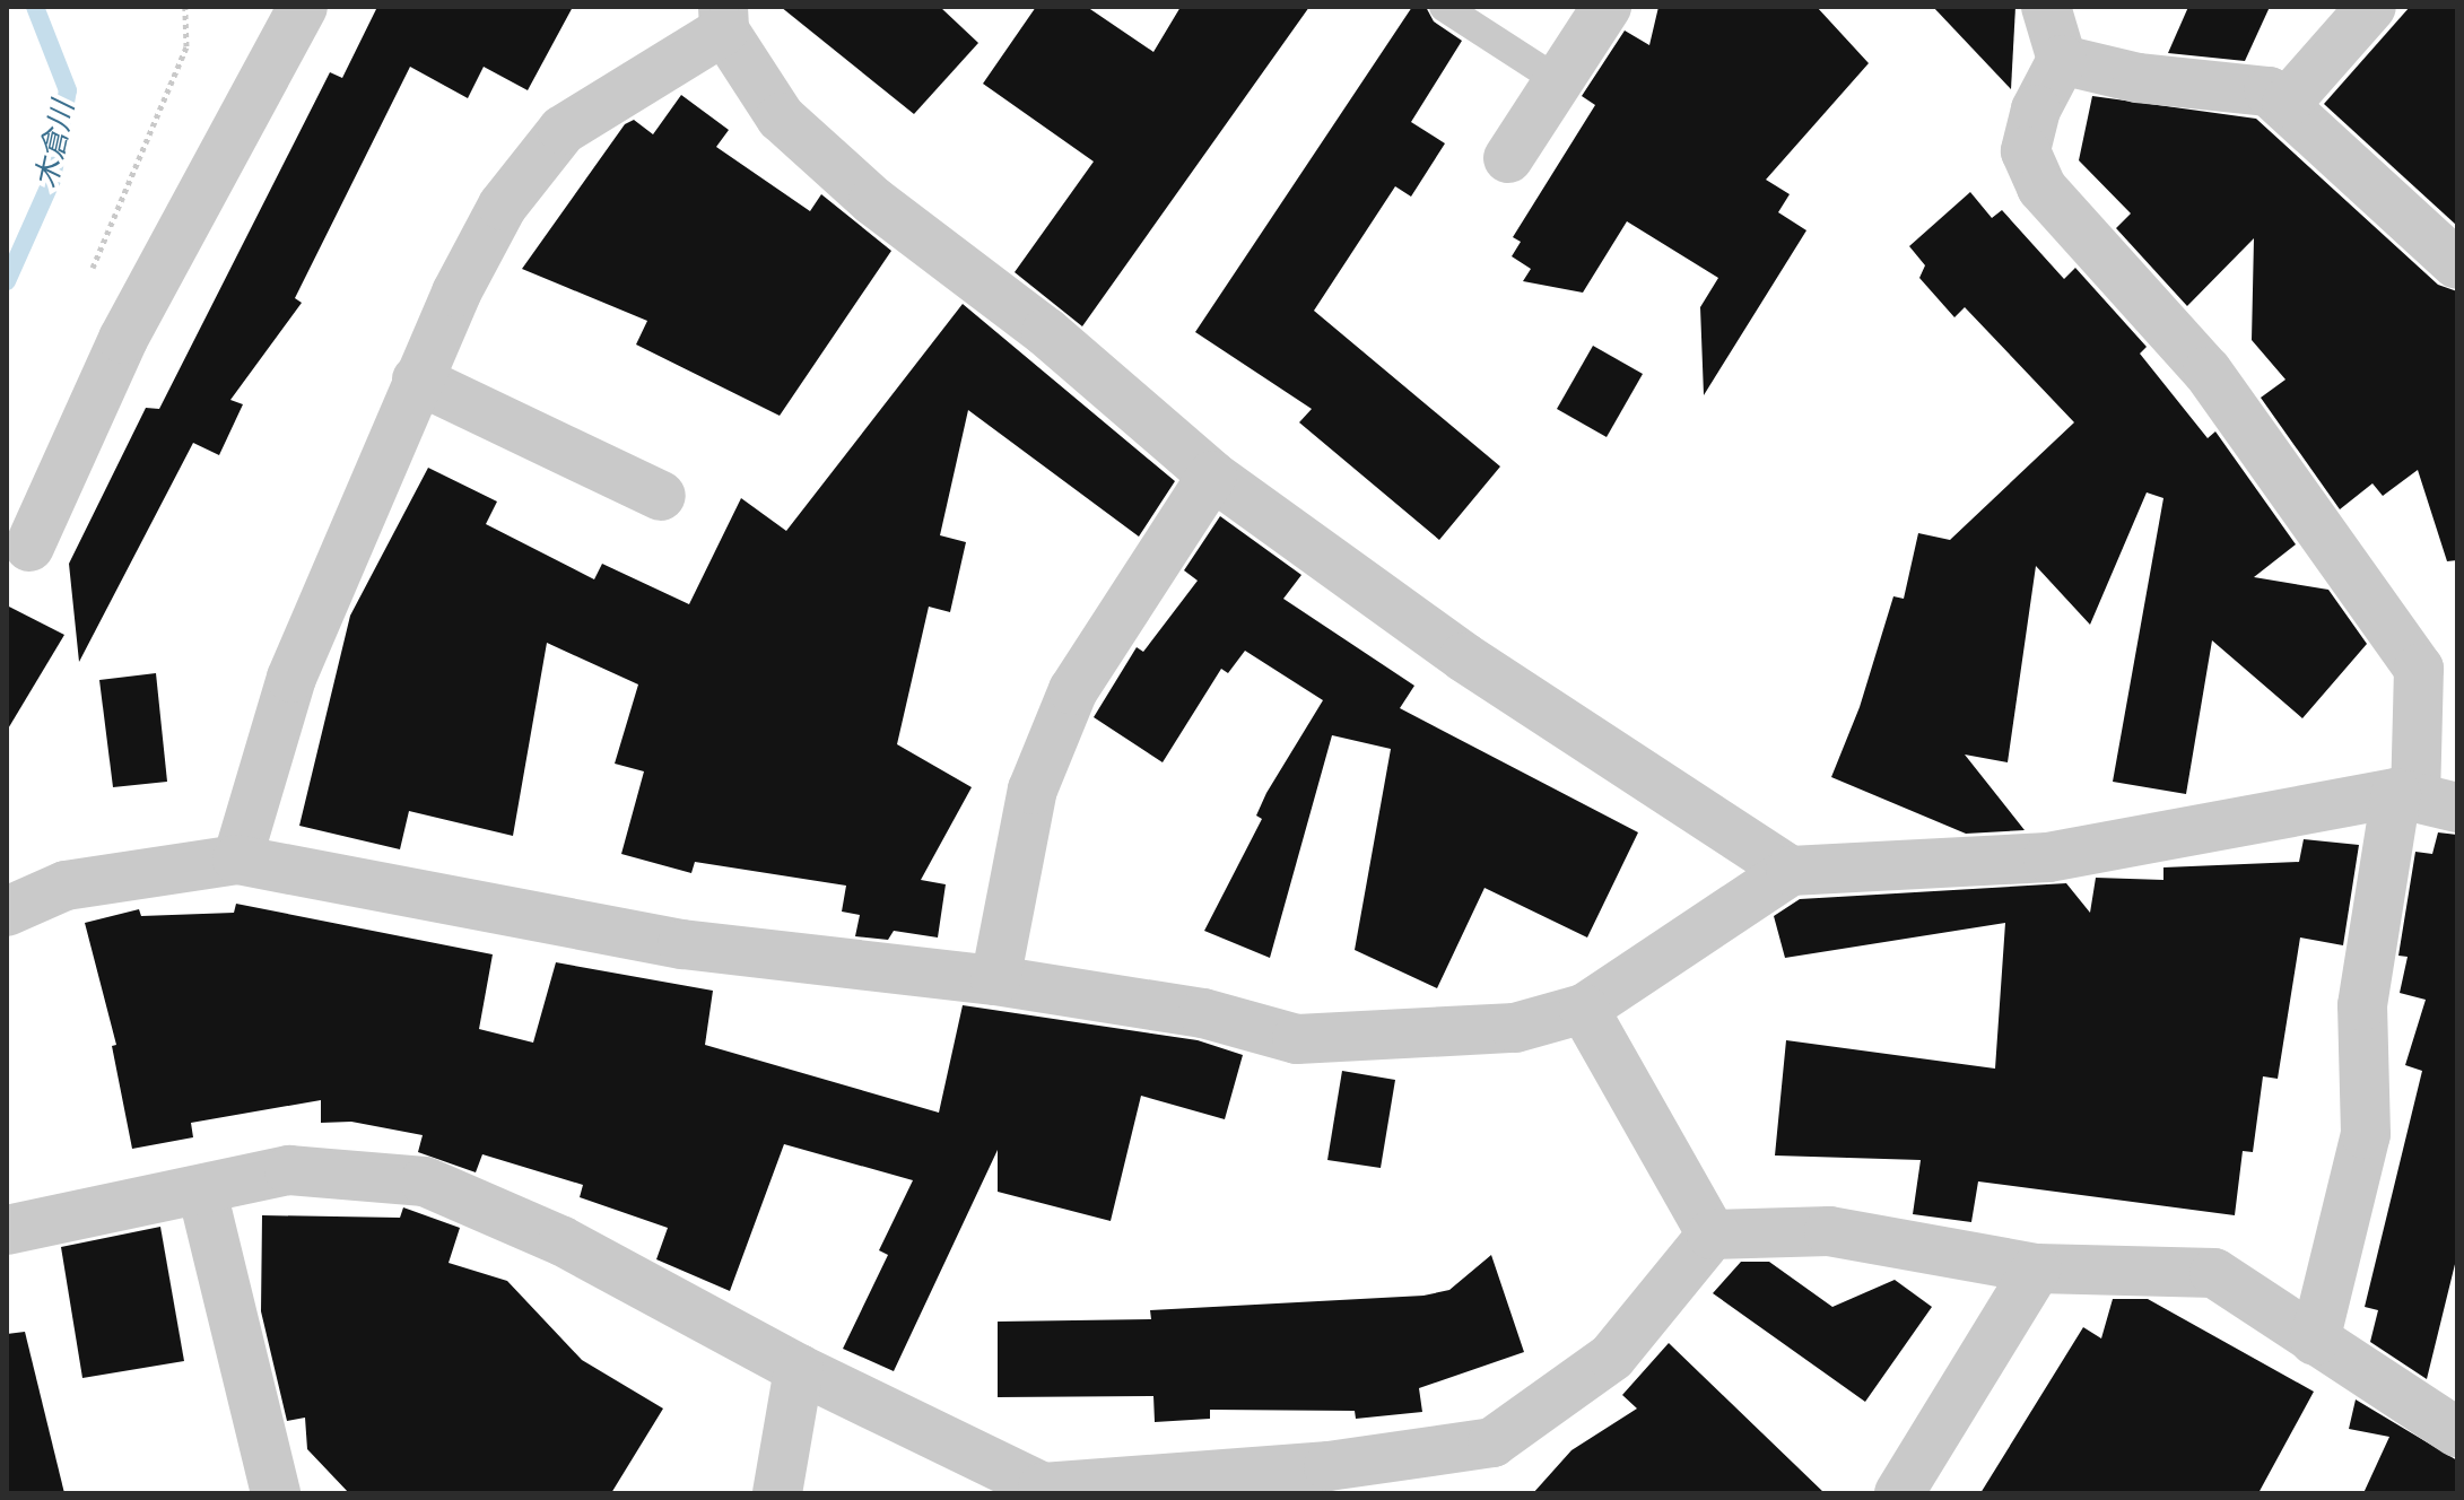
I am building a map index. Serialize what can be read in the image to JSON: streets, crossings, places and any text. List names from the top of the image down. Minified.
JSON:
{"water":["木倉川"]}
